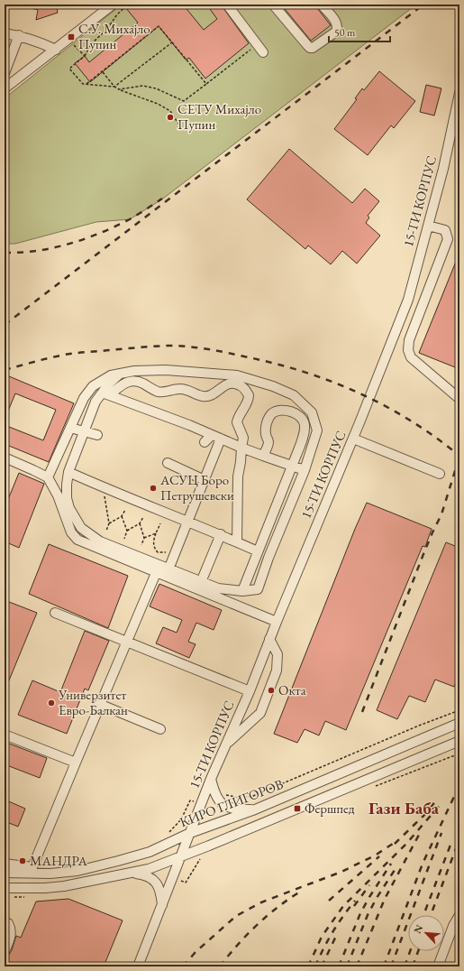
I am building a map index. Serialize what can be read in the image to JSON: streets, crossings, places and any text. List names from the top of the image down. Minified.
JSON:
{"streets":{"street":["15-ТИ КОРПУС","КИРО ГЛИГОРОВ"]},"crossings":[["15-ТИ КОРПУС","КИРО ГЛИГОРОВ"]],"districts":["Гази Баба"],"places":{"transit":["С.У. Михајло Пупин","Фершпед"],"other":["СЕТУ Михајло Пупин","АСУЦ Боро Петрушевски","Окта","Универзитет Евро-Балкан","МАНДРА"]},"scale_bar":"50 m","north":"top left"}
